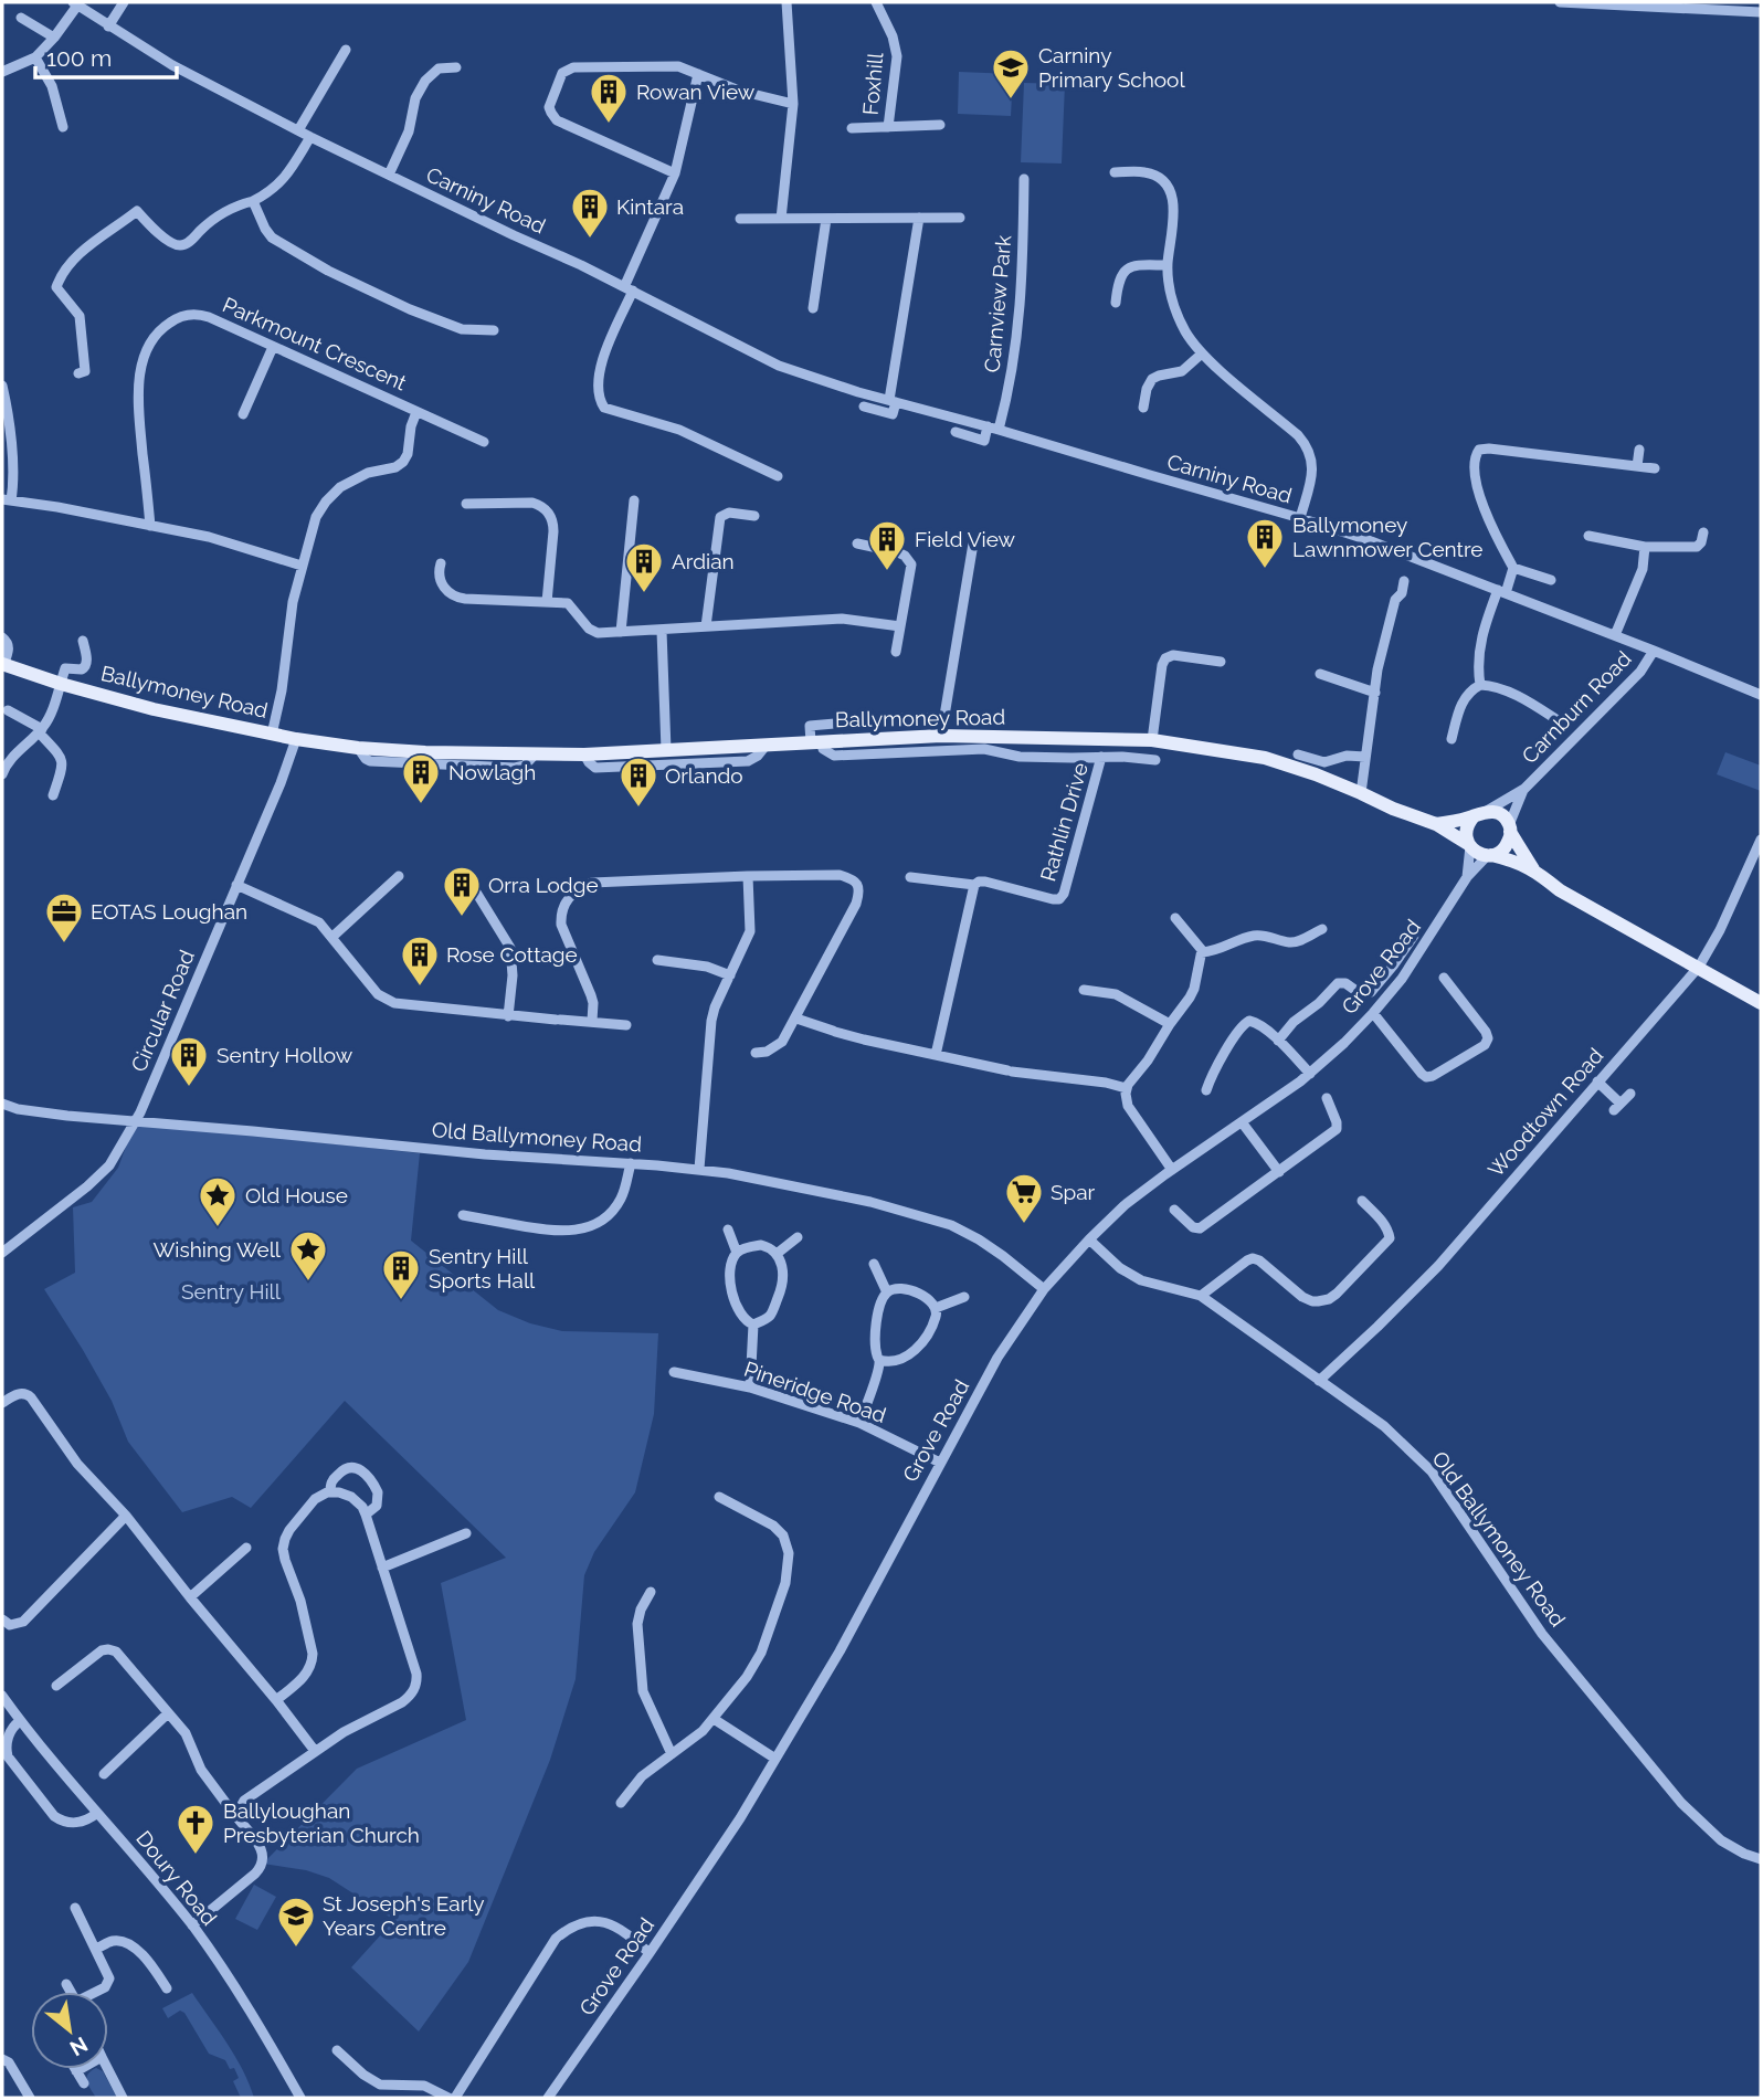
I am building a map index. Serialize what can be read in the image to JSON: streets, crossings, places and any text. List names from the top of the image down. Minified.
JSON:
{"streets":{"main road":["Ballymoney Road"],"street":["Foxhill","Carniny Road","Carnview Park","Parkmount Crescent","Carnburn Road","Rathlin Drive","Grove Road","Circular Road","Woodtown Road","Old Ballymoney Road","Pineridge Road","Doury Road"]},"crossings":[["Carniny Road","Carnview Park"],["Carniny Road","Carnburn Road"],["Ballymoney Road","Carnburn Road"],["Ballymoney Road","Rathlin Drive"],["Ballymoney Road","Grove Road"],["Ballymoney Road","Circular Road"],["Carnburn Road","Grove Road"],["Grove Road","Old Ballymoney Road"],["Grove Road","Pineridge Road"],["Circular Road","Old Ballymoney Road"],["Woodtown Road","Old Ballymoney Road"]],"parks":["Sentry Hill"],"places":{"school or university":["Carniny Primary School","St Joseph's Early Years Centre"],"building":["Rowan View","Kintara","Ballymoney Lawnmower Centre","Field View","Ardian","Nowlagh","Orlando","Orra Lodge","Rose Cottage","Sentry Hollow","Sentry Hill Sports Hall"],"office":["EOTAS Loughan"],"supermarket":["Spar"],"place":["Old House","Wishing Well"],"church":["Ballyloughan Presbyterian Church"]},"scale_bar":"100 m","north":"bottom right"}
